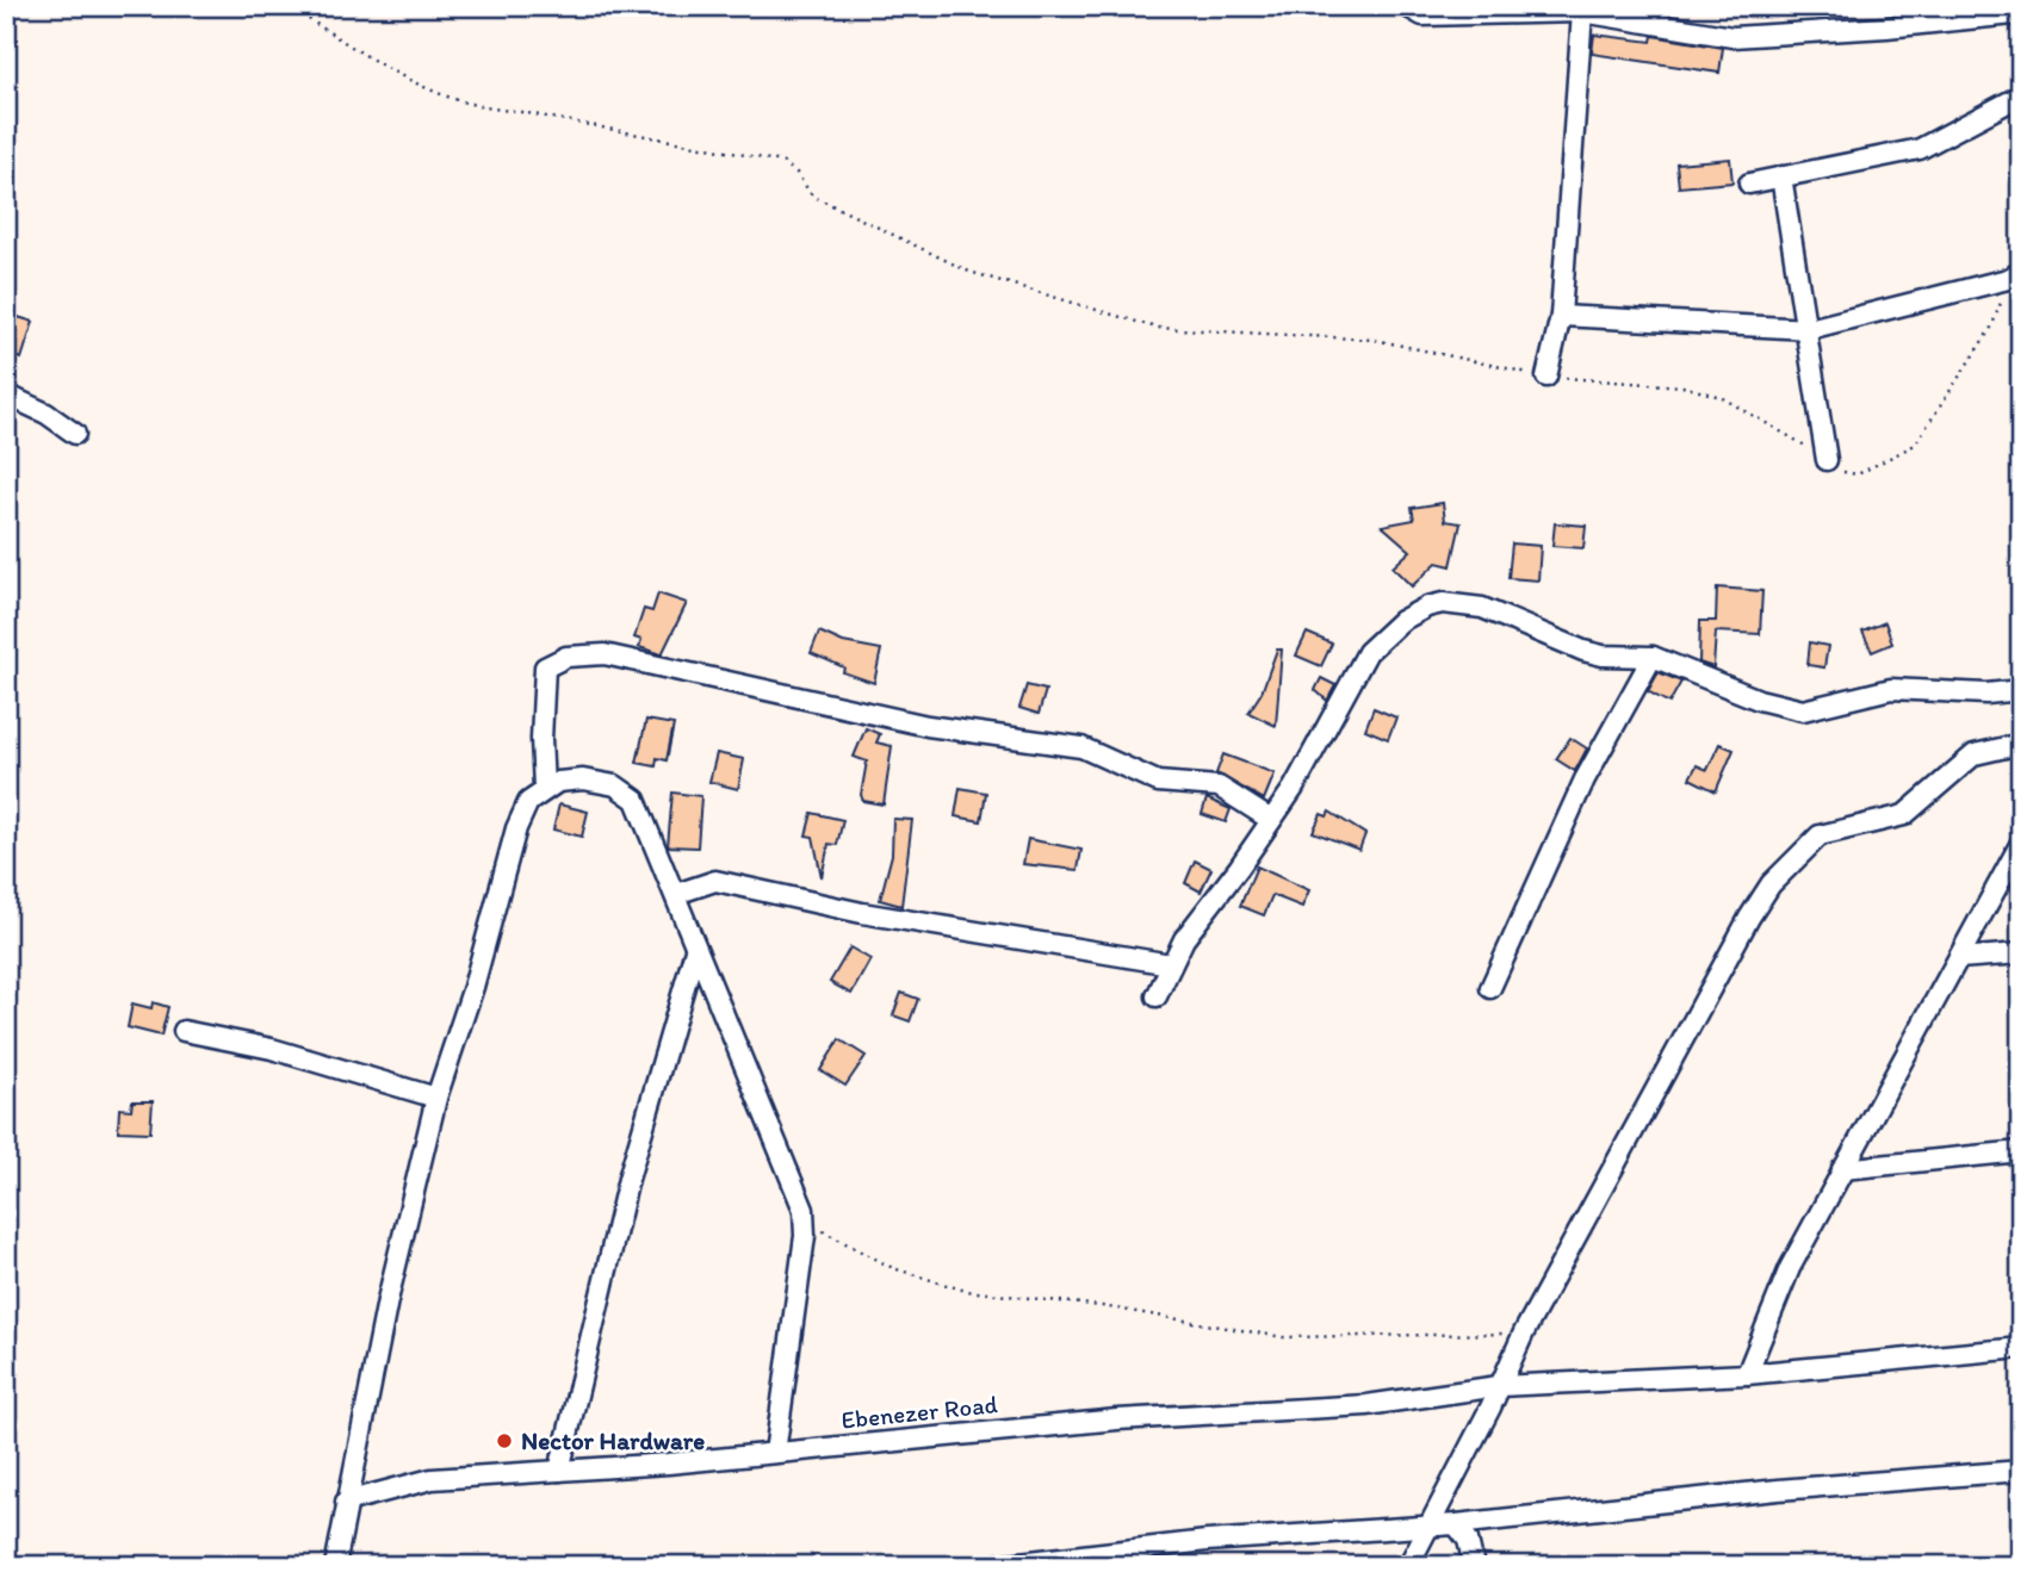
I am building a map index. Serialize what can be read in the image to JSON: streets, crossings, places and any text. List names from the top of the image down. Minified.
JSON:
{"streets":{"street":["Ebenezer Road"]},"places":["Nector Hardware"]}
